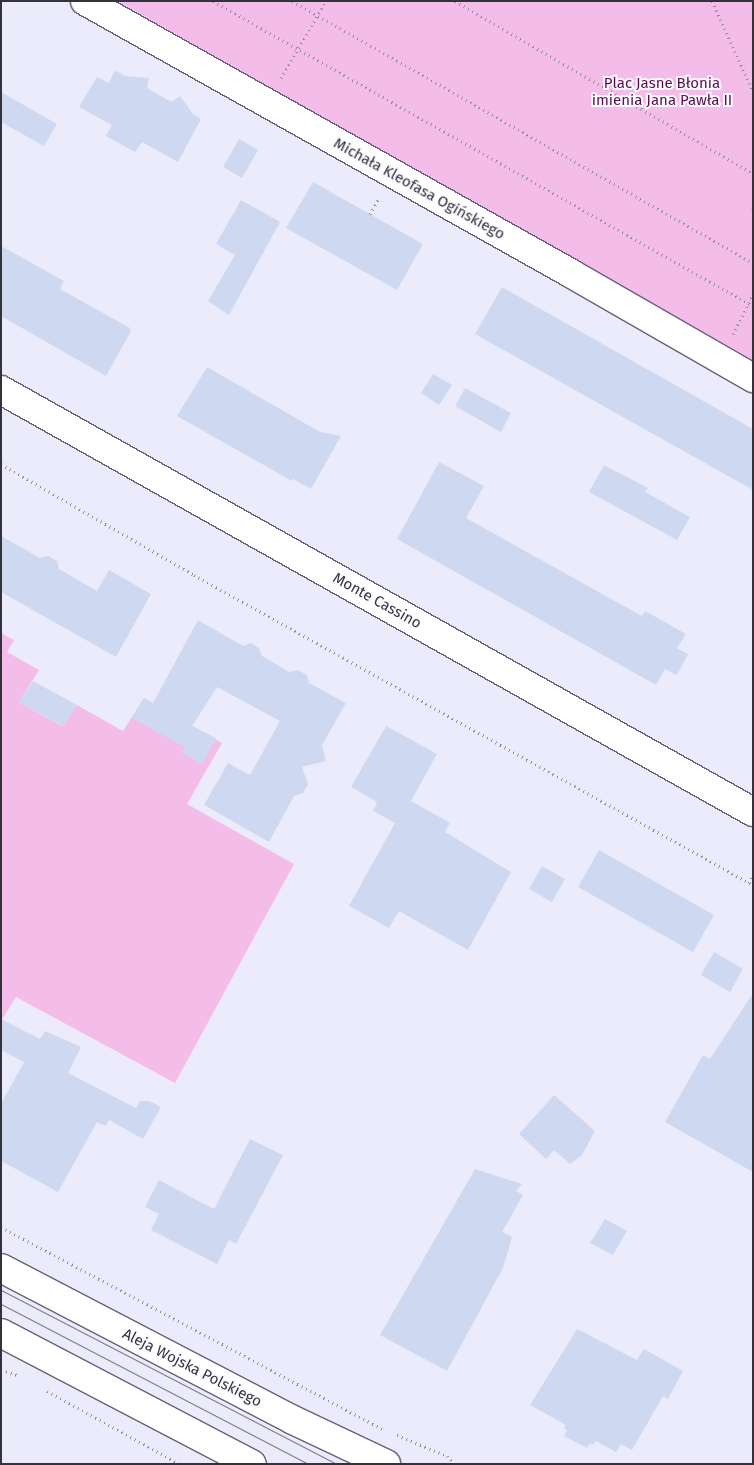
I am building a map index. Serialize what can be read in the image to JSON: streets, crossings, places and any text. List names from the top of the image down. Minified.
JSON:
{"streets":{"street":["Michała Kleofasa Ogińskiego","Monte Cassino","Aleja Wojska Polskiego"]},"parks":["Plac Jasne Błonia imienia Jana Pawła II"]}
